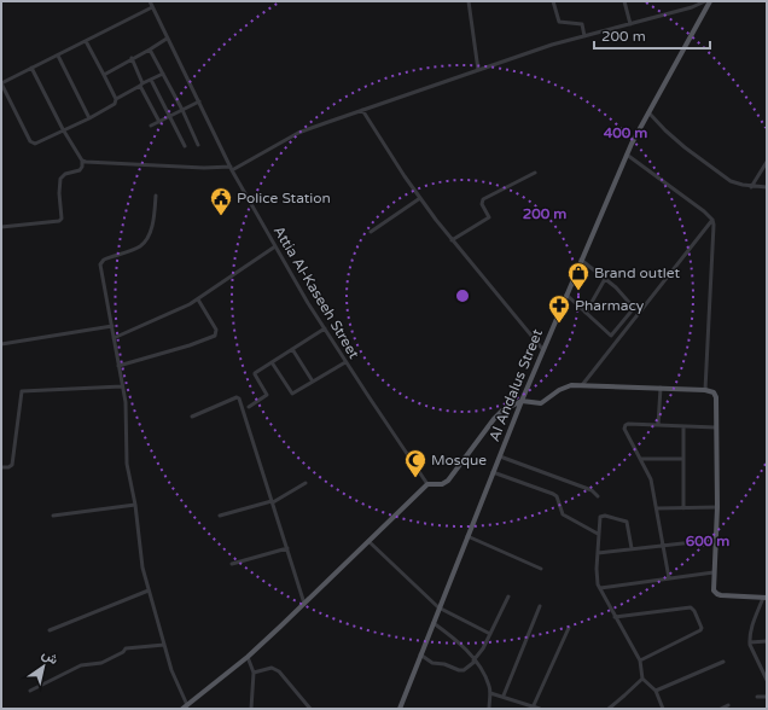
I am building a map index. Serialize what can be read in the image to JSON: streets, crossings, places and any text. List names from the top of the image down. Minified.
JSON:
{"streets":{"main road":["Al Andalus Street"],"street":["Attia Al-Kaseeh Street"]},"places":{"public building":["Police Station"],"shop":["Brand outlet"],"pharmacy":["Pharmacy"],"mosque":["Mosque"]},"scale_bar":"200 m","north":"top right","rings":["400 m","200 m","600 m"]}
